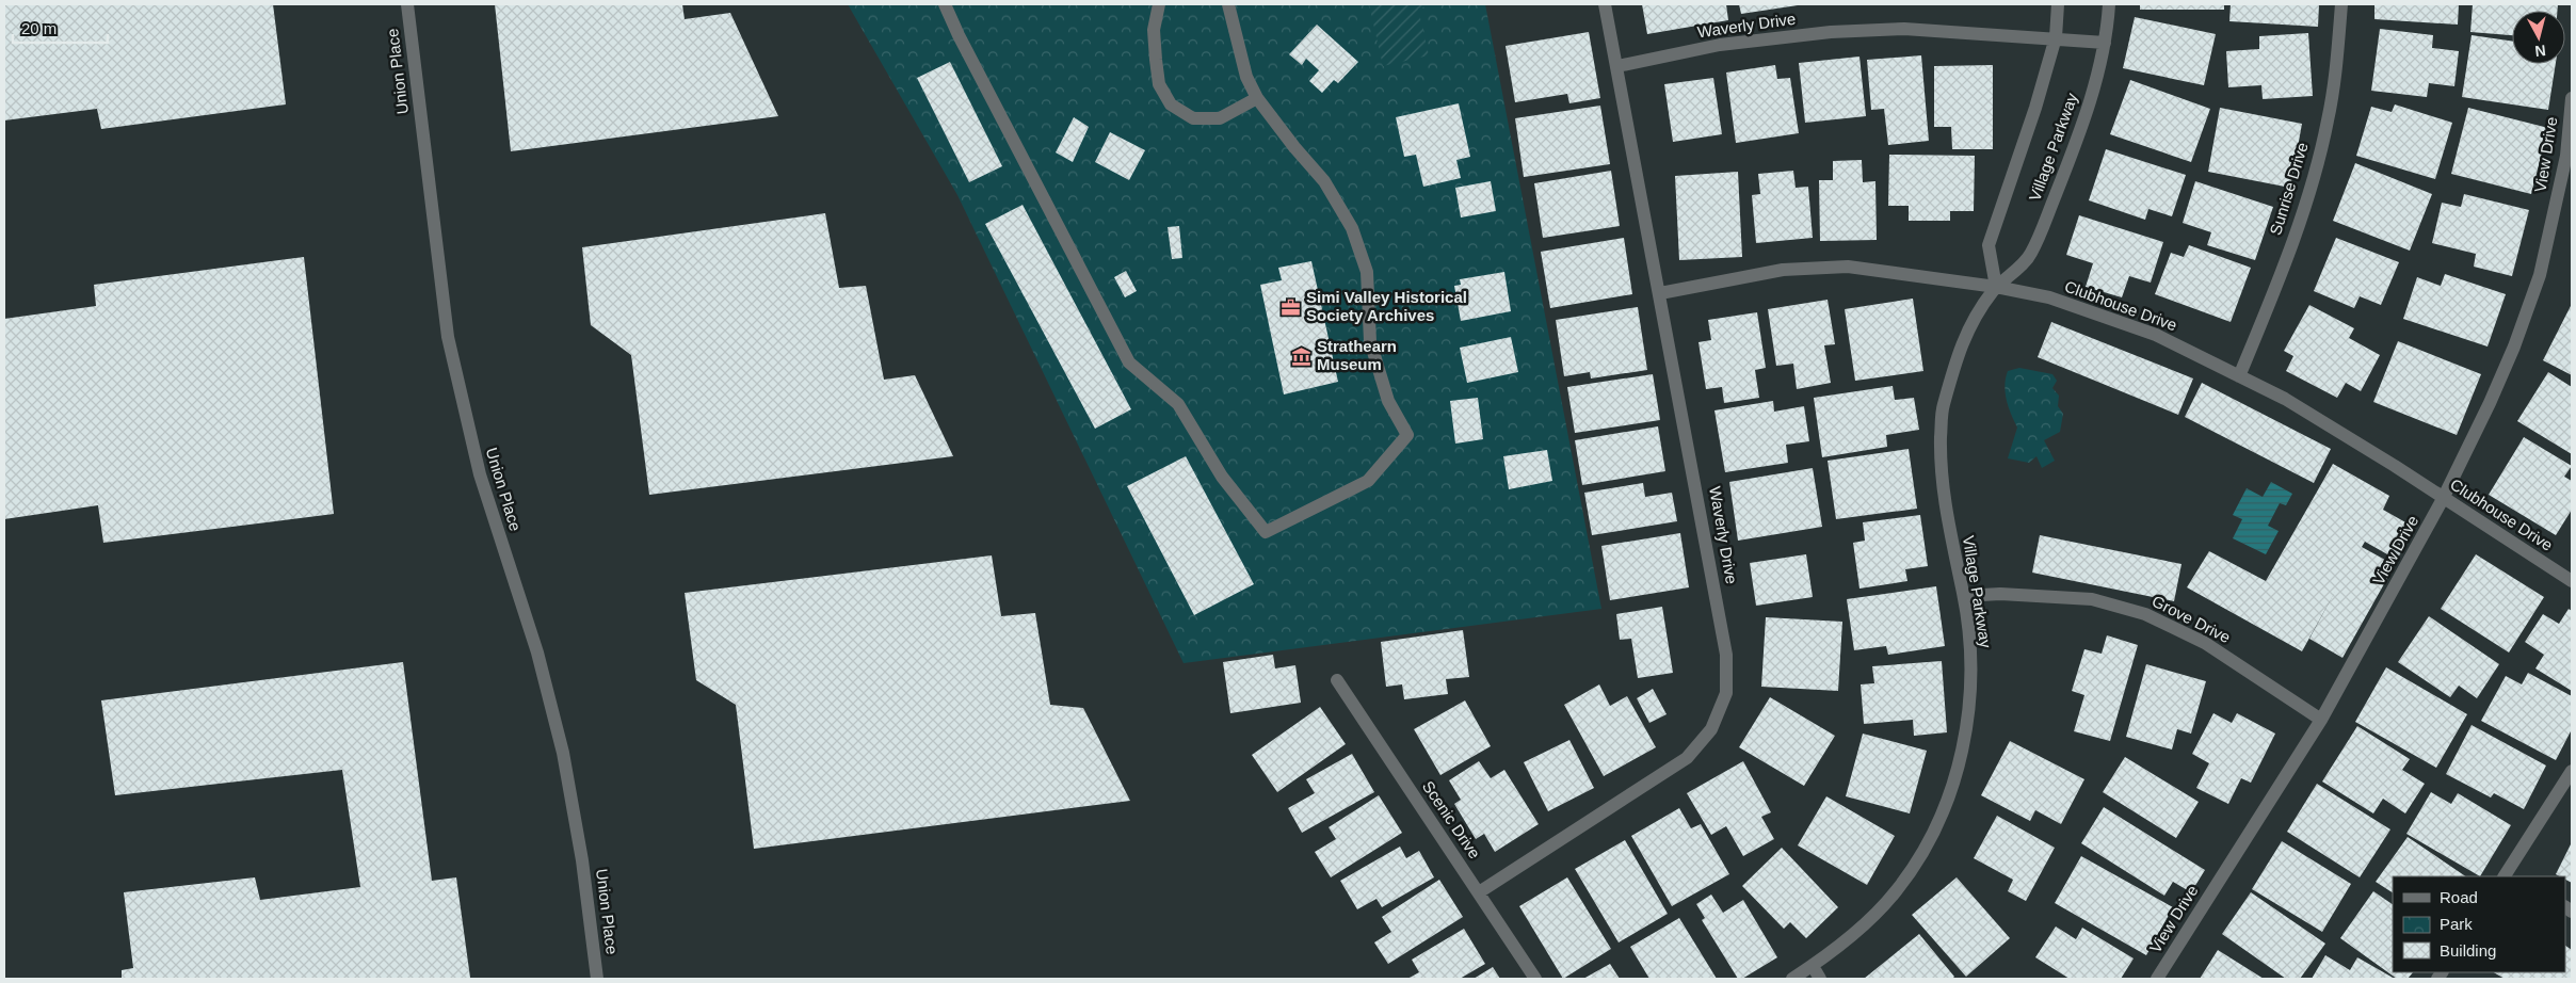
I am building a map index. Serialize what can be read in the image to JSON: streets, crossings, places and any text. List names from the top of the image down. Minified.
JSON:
{"streets":{"street":["Waverly Drive","Union Place","Village Parkway","View Drive","Sunrise Drive","Clubhouse Drive","Grove Drive","Scenic Drive"]},"crossings":[["Waverly Drive","Village Parkway"],["Waverly Drive","Clubhouse Drive"],["Waverly Drive","Scenic Drive"],["Village Parkway","Clubhouse Drive"],["Village Parkway","Grove Drive"],["View Drive","Clubhouse Drive"],["View Drive","Grove Drive"],["Sunrise Drive","Clubhouse Drive"]],"places":{"office":["Simi Valley Historical Society Archives"],"museum":["Strathearn Museum"]},"legend":["Road","Park","Building"],"scale_bar":"20 m","north":"bottom"}
